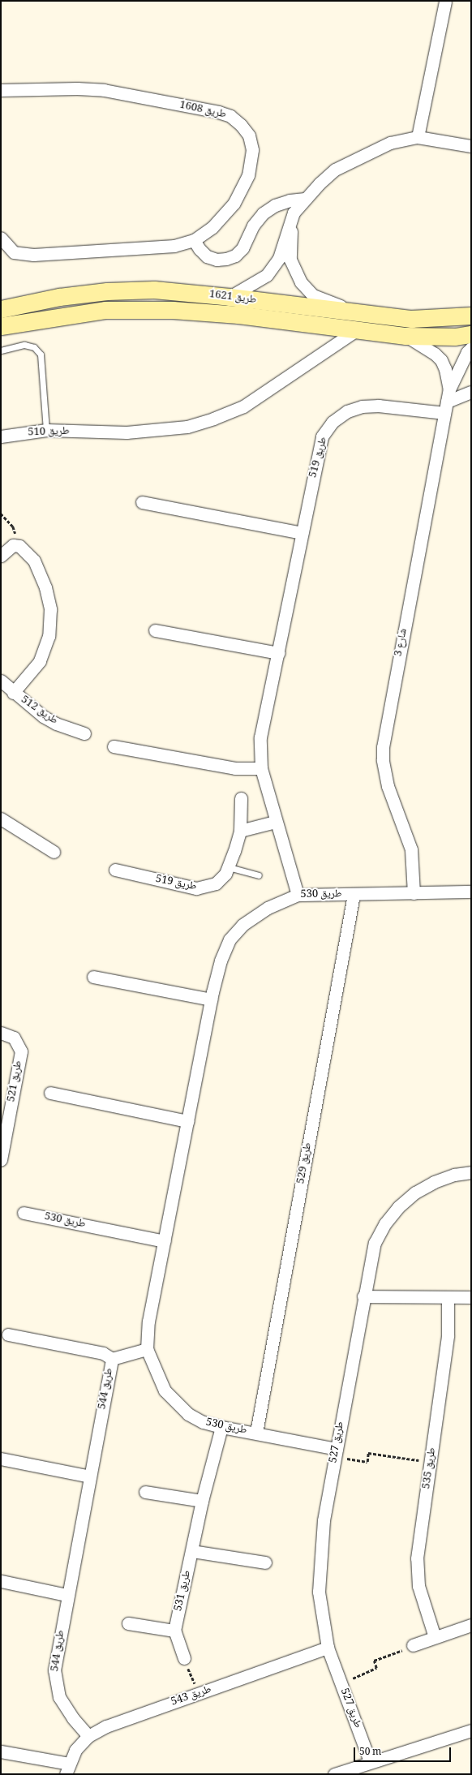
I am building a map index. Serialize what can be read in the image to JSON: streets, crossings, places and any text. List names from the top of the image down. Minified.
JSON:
{"streets":{"street":["طريق 1608","طريق 1621","طريق 510","طريق 519","شارع 3","طريق 512","طريق 530","طريق 521","طريق 529","طريق 544","طريق 527","طريق 535","طريق 531","طريق 543"]},"crossings":[["طريق 1621","طريق 510"],["طريق 1621","شارع 3"],["طريق 519","شارع 3"],["طريق 519","طريق 530"],["شارع 3","طريق 530"],["طريق 530","طريق 529"],["طريق 530","طريق 544"],["طريق 530","طريق 527"],["طريق 530","طريق 531"],["طريق 544","طريق 543"],["طريق 527","طريق 543"]],"scale_bar":"50 m"}
